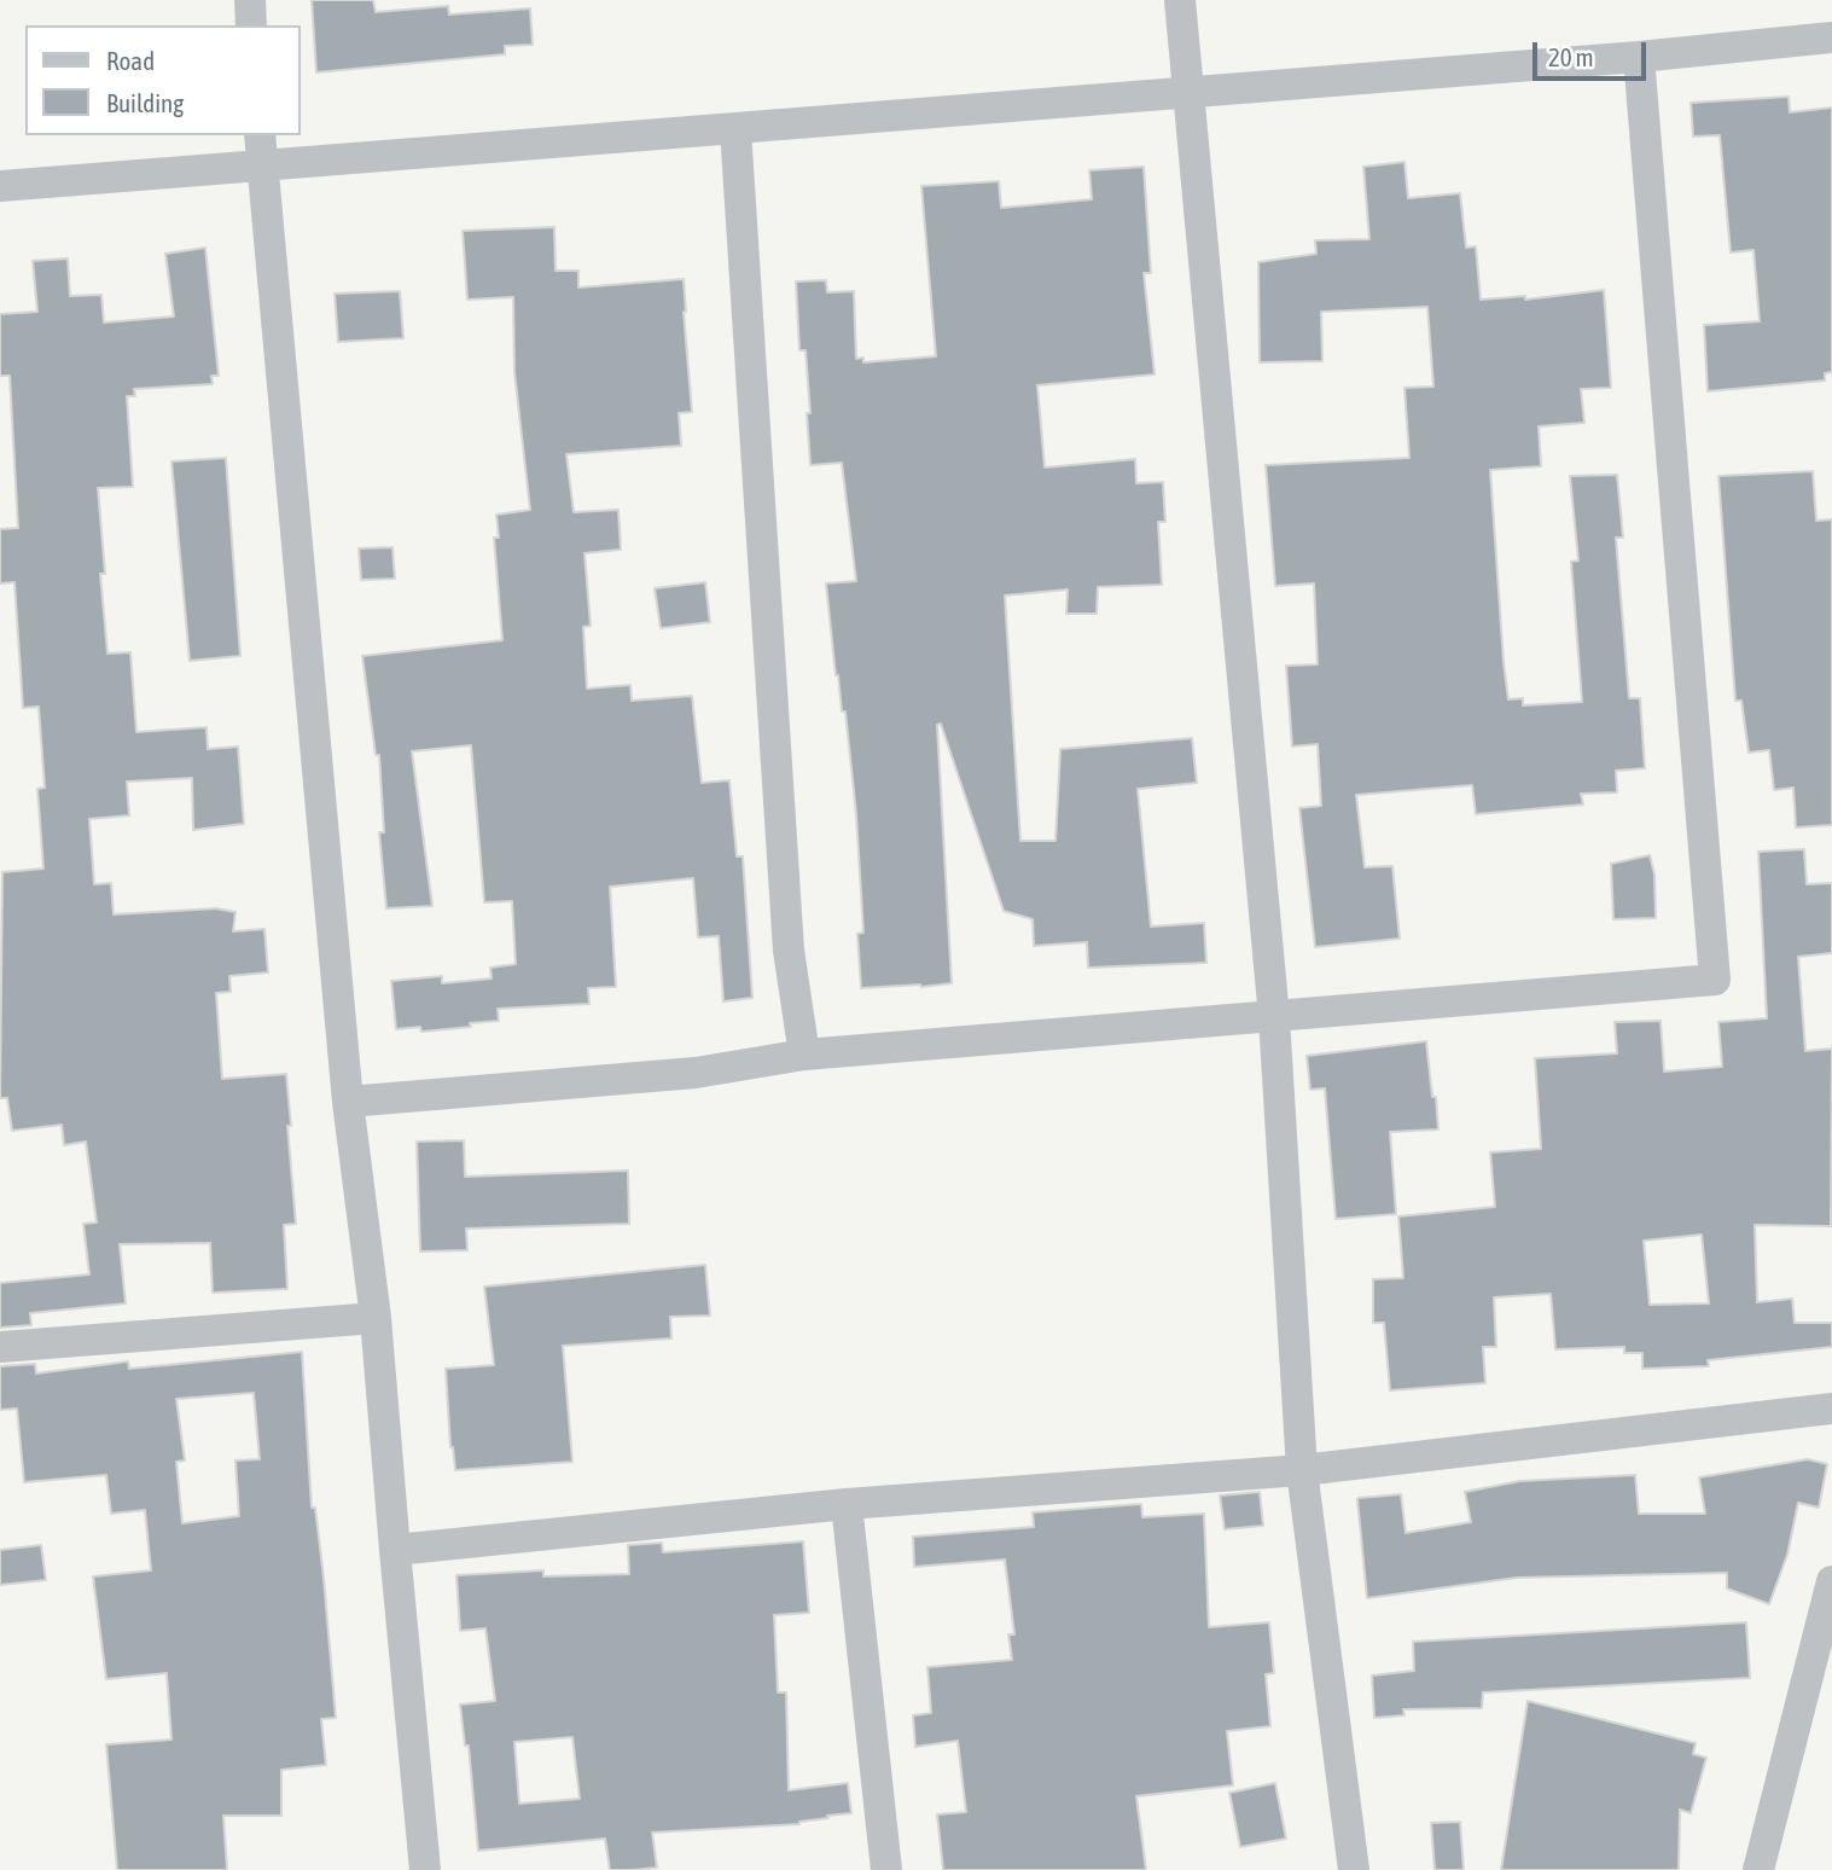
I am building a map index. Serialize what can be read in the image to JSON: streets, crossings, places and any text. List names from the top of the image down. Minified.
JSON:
{"legend":["Road","Building"],"scale_bar":"20 m"}
